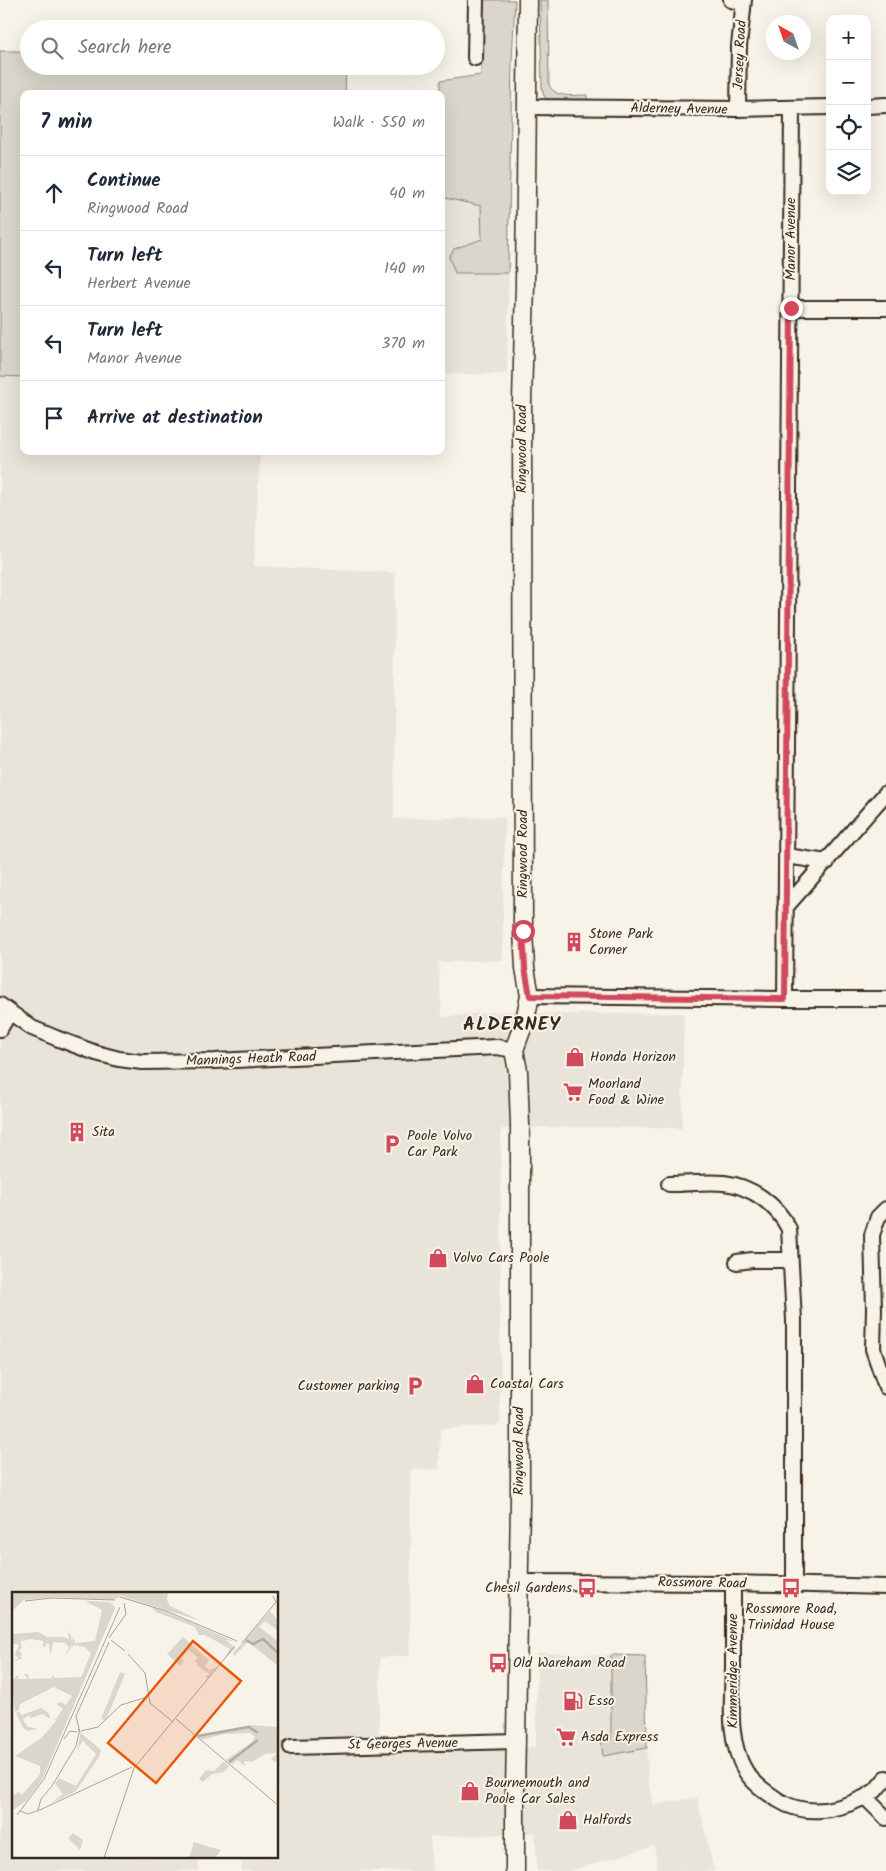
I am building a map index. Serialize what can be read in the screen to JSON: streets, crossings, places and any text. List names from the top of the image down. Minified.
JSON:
{"streets":{"main road":["Ringwood Road"],"street":["Jersey Road","Alderney Avenue","Manor Avenue","Mannings Heath Road","Rossmore Road","Kimmeridge Avenue","St Georges Avenue"]},"crossings":[["Jersey Road","Alderney Avenue"],["Alderney Avenue","Manor Avenue"],["Alderney Avenue","Ringwood Road"],["Ringwood Road","Mannings Heath Road"],["Ringwood Road","Rossmore Road"],["Ringwood Road","St Georges Avenue"],["Rossmore Road","Kimmeridge Avenue"]],"districts":["ALDERNEY"],"places":{"building":["Stone Park Corner","Sita"],"shop":["Honda Horizon","Volvo Cars Poole","Coastal Cars","Bournemouth and Poole Car Sales","Halfords"],"supermarket":["Moorland Food & Wine","Asda Express"],"parking":["Poole Volvo Car Park","Customer parking"],"bus stop":["Chesil Gardens","Rossmore Road, Trinidad House","Old Wareham Road"],"fuel station":["Esso"]},"north":"top left","page":{"map_buttons":["+","−"],"search":"Search here","heading":["7 min","Walk · 550 m"],"list":[["Continue","Ringwood Road","40 m"],["Turn left","Herbert Avenue","140 m"],["Turn left","Manor Avenue","370 m"],"Arrive at destination"]}}
